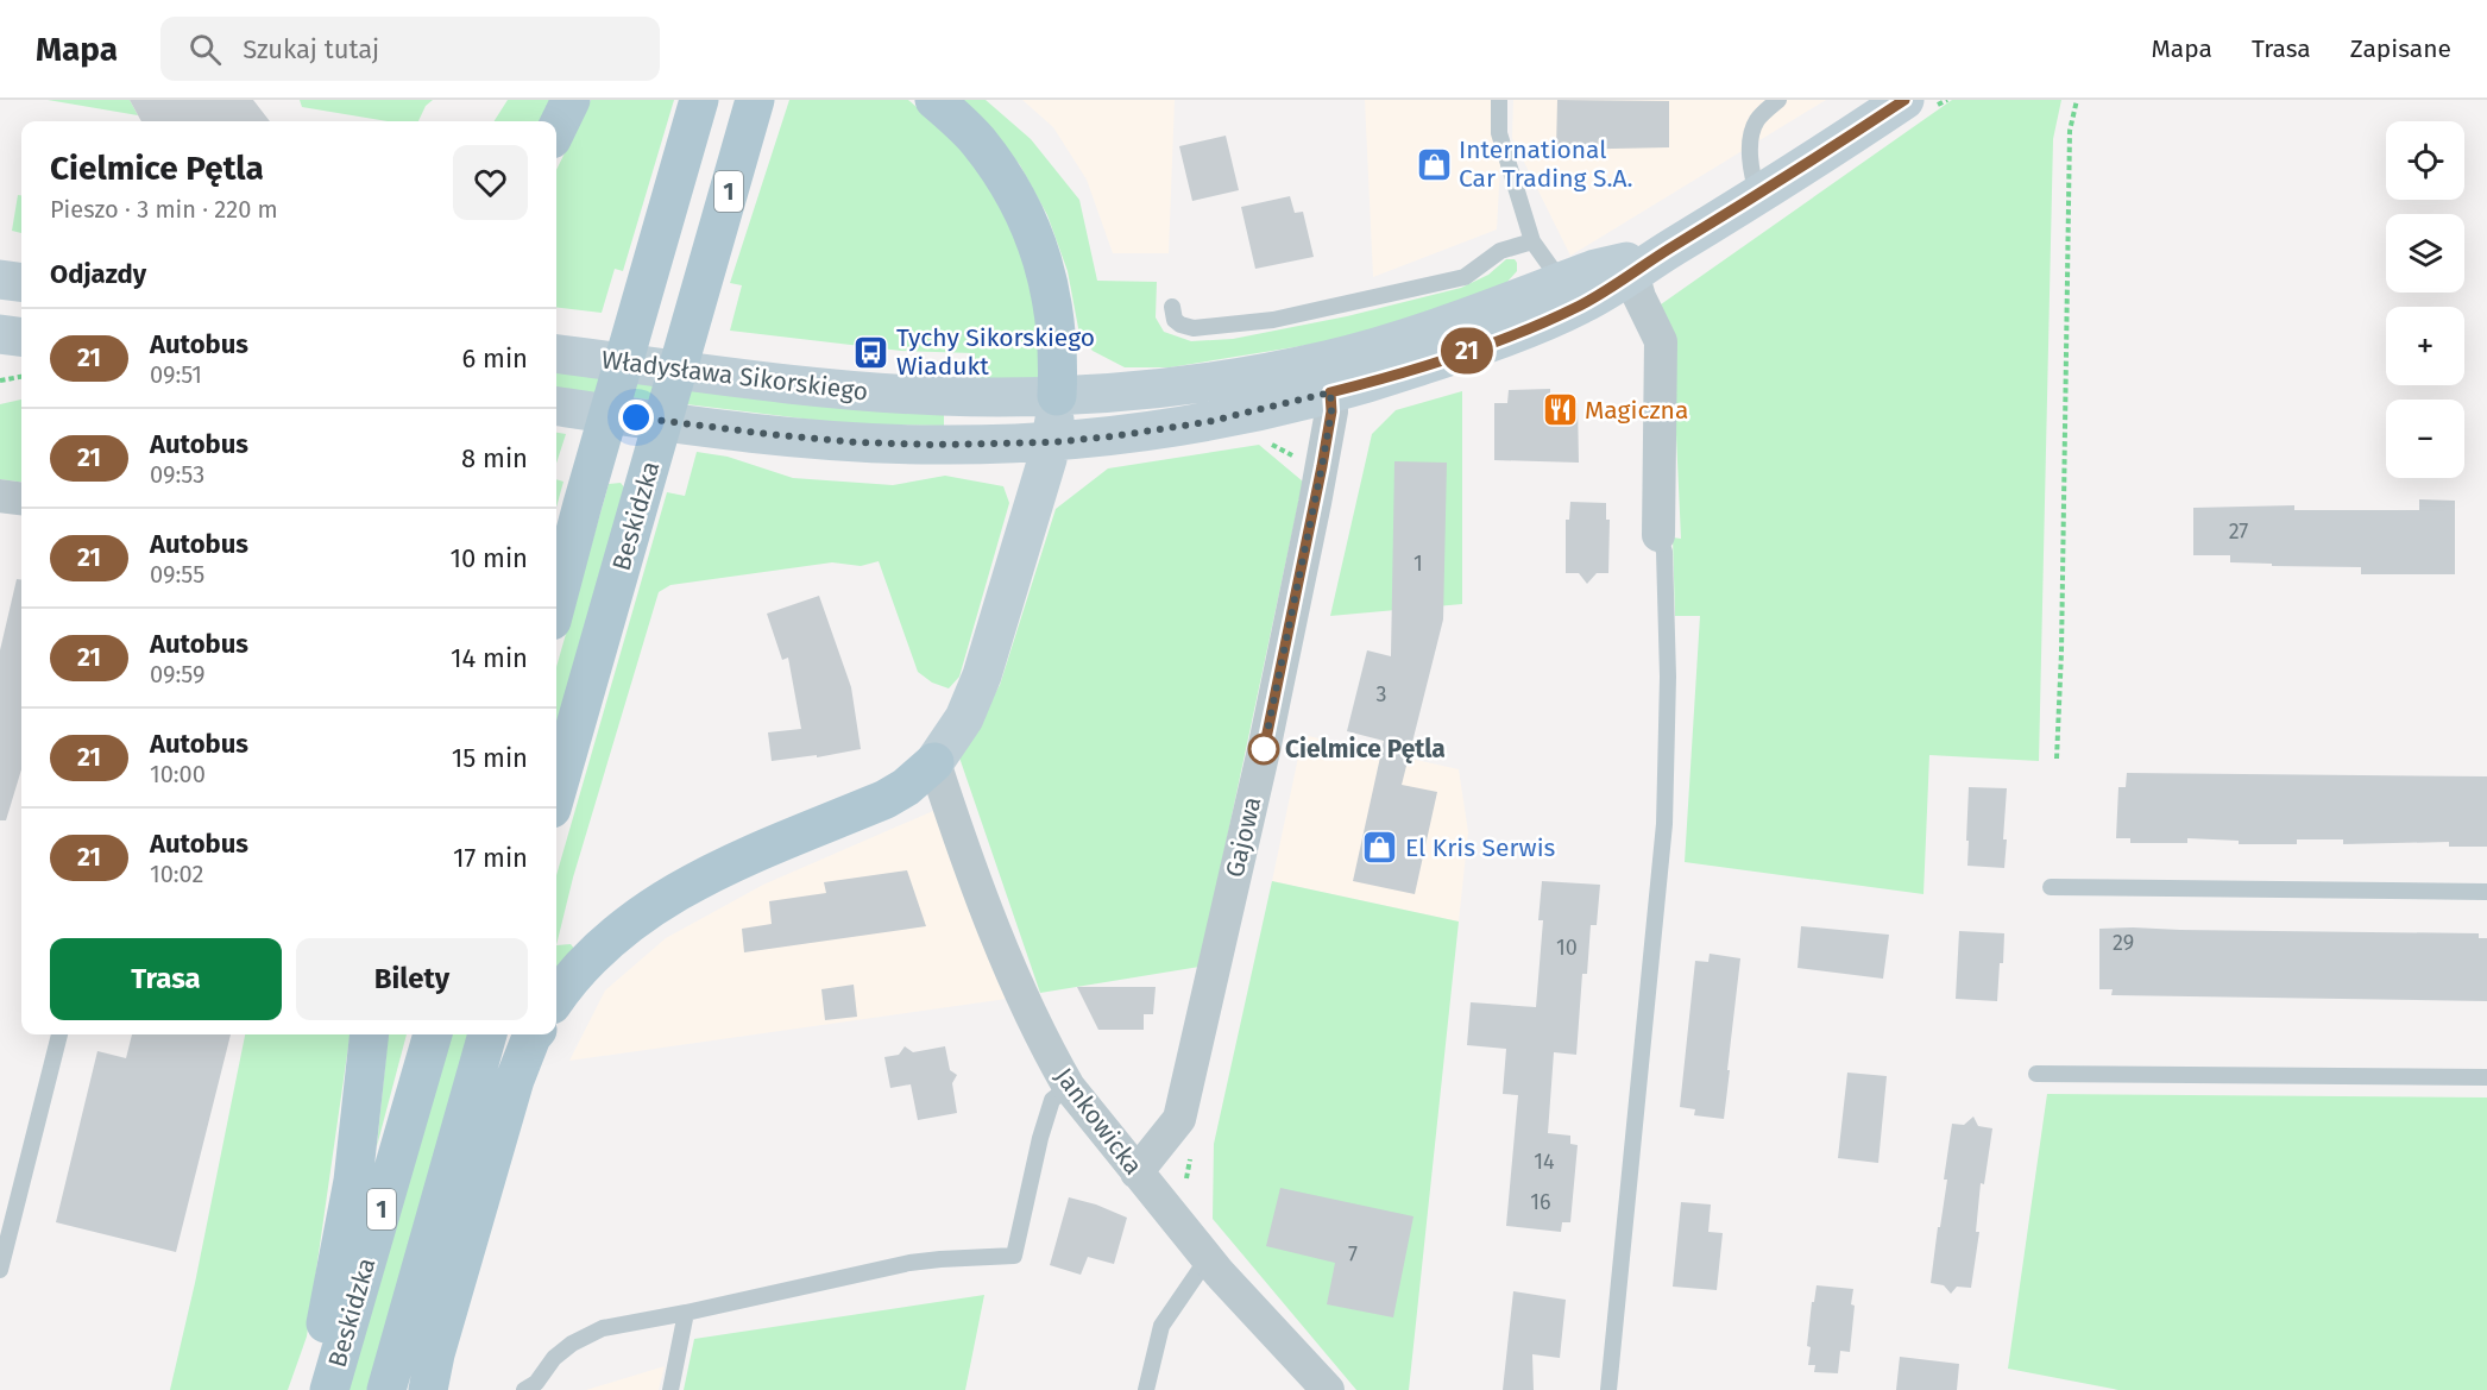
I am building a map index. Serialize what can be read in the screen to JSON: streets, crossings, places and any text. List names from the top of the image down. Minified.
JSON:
{"streets":{"main road":["1","Beskidzka"],"street":["Władysława Sikorskiego","Gajowa","Jankowicka"]},"crossings":[["Władysława Sikorskiego","Gajowa"],["Gajowa","Jankowicka"]],"places":{"shop":["International Car Trading S.A.","El Kris Serwis"],"bus stop":["Tychy Sikorskiego Wiadukt"],"restaurant":["Magiczna"],"other":["Cielmice Pętla"]},"lines":["bus line 21"],"house_numbers":["27","1","3","29","10","14","16","7"],"page":{"header":"Mapa","search":"Szukaj tutaj","nav":["Mapa","Trasa","Zapisane"],"on_map":"21","map_buttons":["+","−"],"heading":[["Cielmice Pętla","Pieszo · 3 min · 220 m"],"Odjazdy"],"list":[{"mark":"21","name":"Autobus","note":"09:51","value":"6 min"},{"mark":"21","name":"Autobus","note":"09:53","value":"8 min"},{"mark":"21","name":"Autobus","note":"09:55","value":"10 min"},{"mark":"21","name":"Autobus","note":"09:59","value":"14 min"},{"mark":"21","name":"Autobus","note":"10:00","value":"15 min"},{"mark":"21","name":"Autobus","note":"10:02","value":"17 min"}],"buttons":["Trasa","Bilety"]}}
